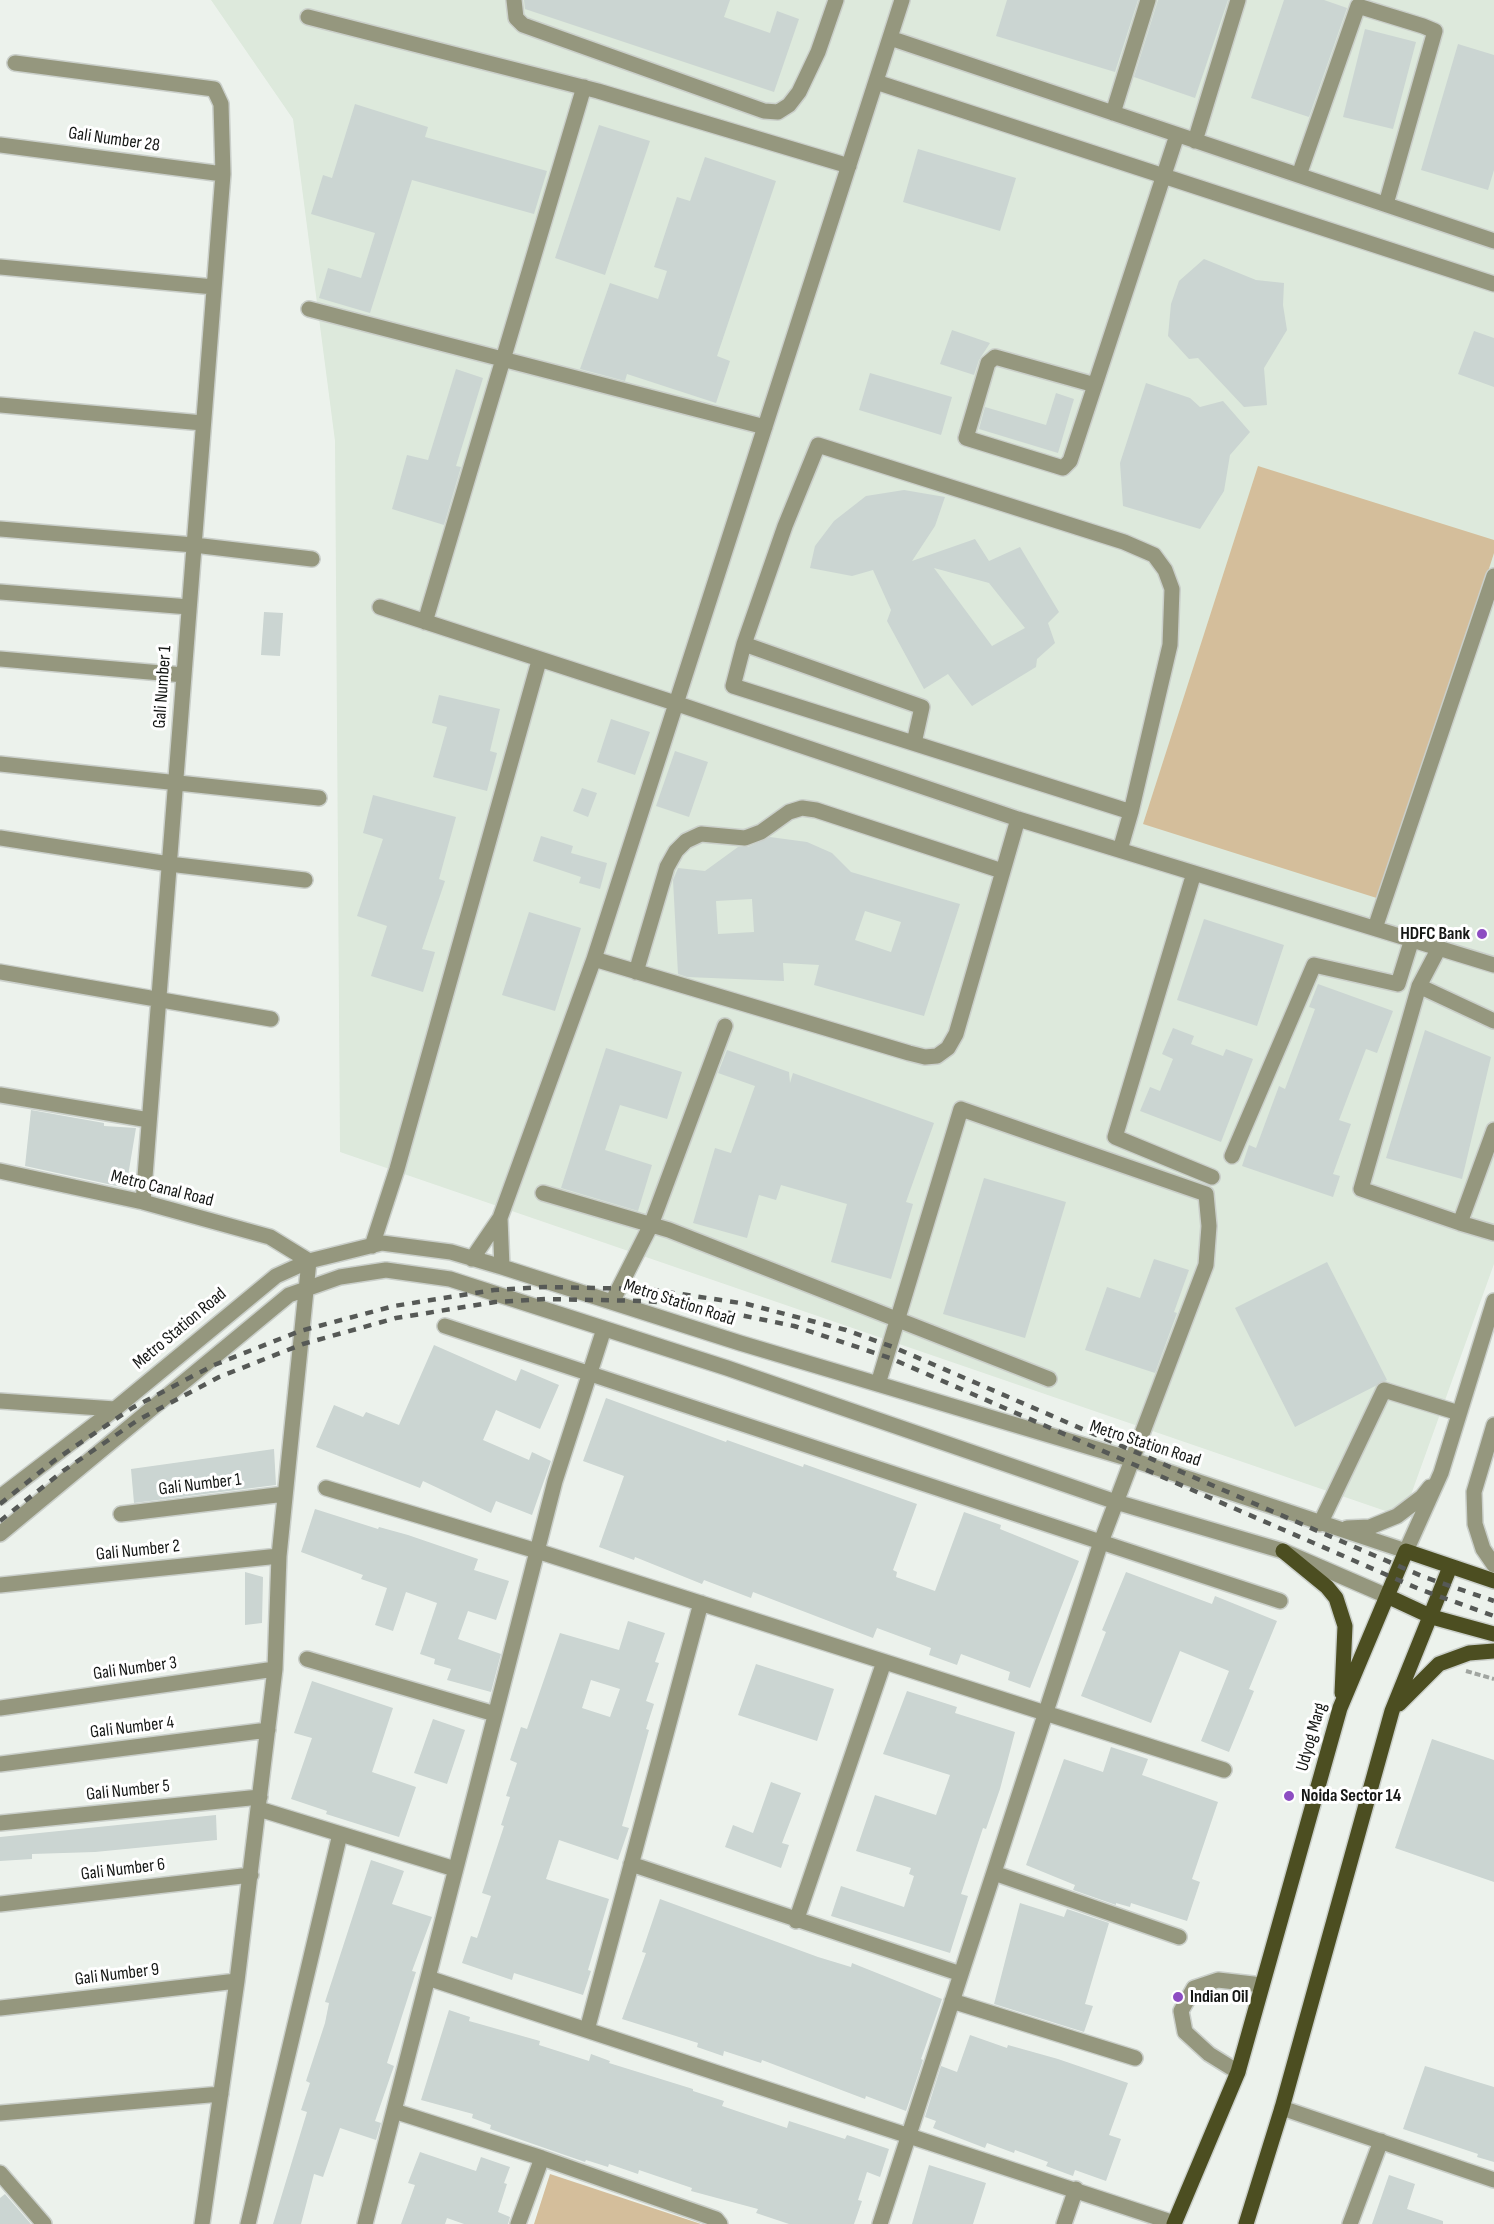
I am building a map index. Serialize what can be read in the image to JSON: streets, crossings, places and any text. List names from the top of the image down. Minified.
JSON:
{"streets":{"main road":["Udyog Marg"],"street":["Gali Number 28","Gali Number 1","Metro Canal Road","Metro Station Road","Gali Number 2","Gali Number 3","Gali Number 4","Gali Number 5","Gali Number 6","Gali Number 9"]},"crossings":[["Gali Number 28","Gali Number 1"],["Gali Number 1","Metro Canal Road"],["Metro Canal Road","Metro Station Road"],["Metro Station Road","Udyog Marg"]],"places":["HDFC Bank","Noida Sector 14","Indian Oil"]}
